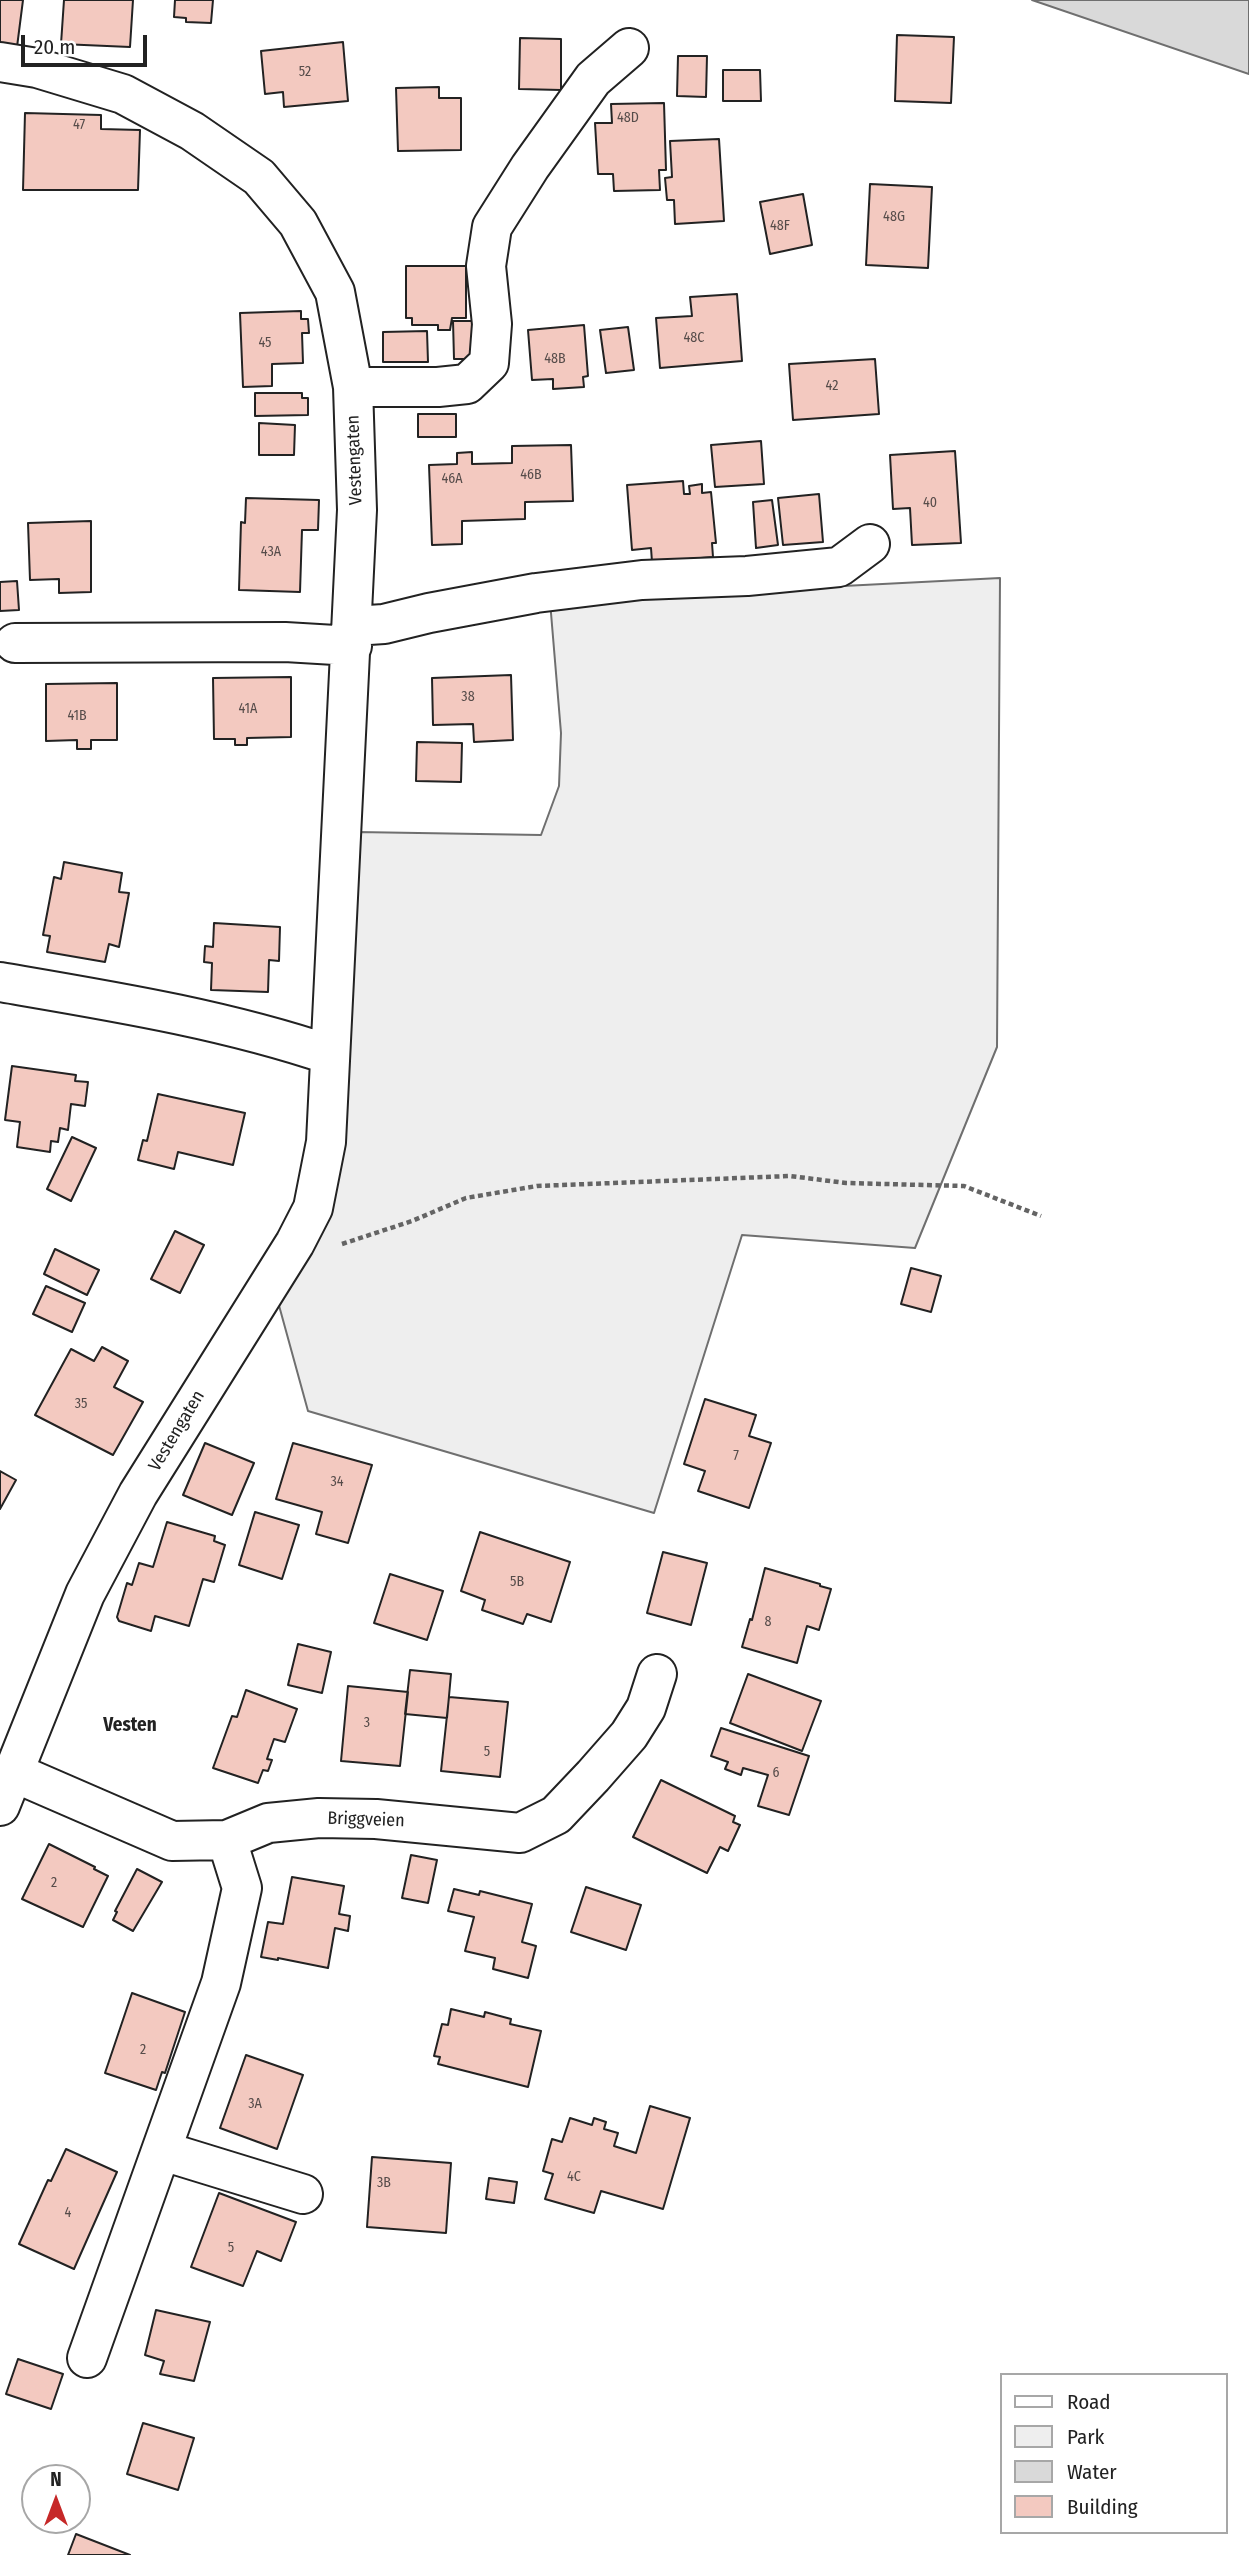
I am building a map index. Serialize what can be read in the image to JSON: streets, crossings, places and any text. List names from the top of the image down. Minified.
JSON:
{"streets":{"street":["Vestengaten","Briggveien"]},"crossings":[["Vestengaten","Briggveien"]],"districts":["Vesten"],"house_numbers":["52","48D","47","48G","48F","48C","45","48B","42","46B","46A","40","43A","38","41A","41B","35","7","34","5B","8","3","5","6","2","2","3A","4C","3B","4","5"],"legend":["Road","Park","Water","Building"],"scale_bar":"20 m","north":"top"}
